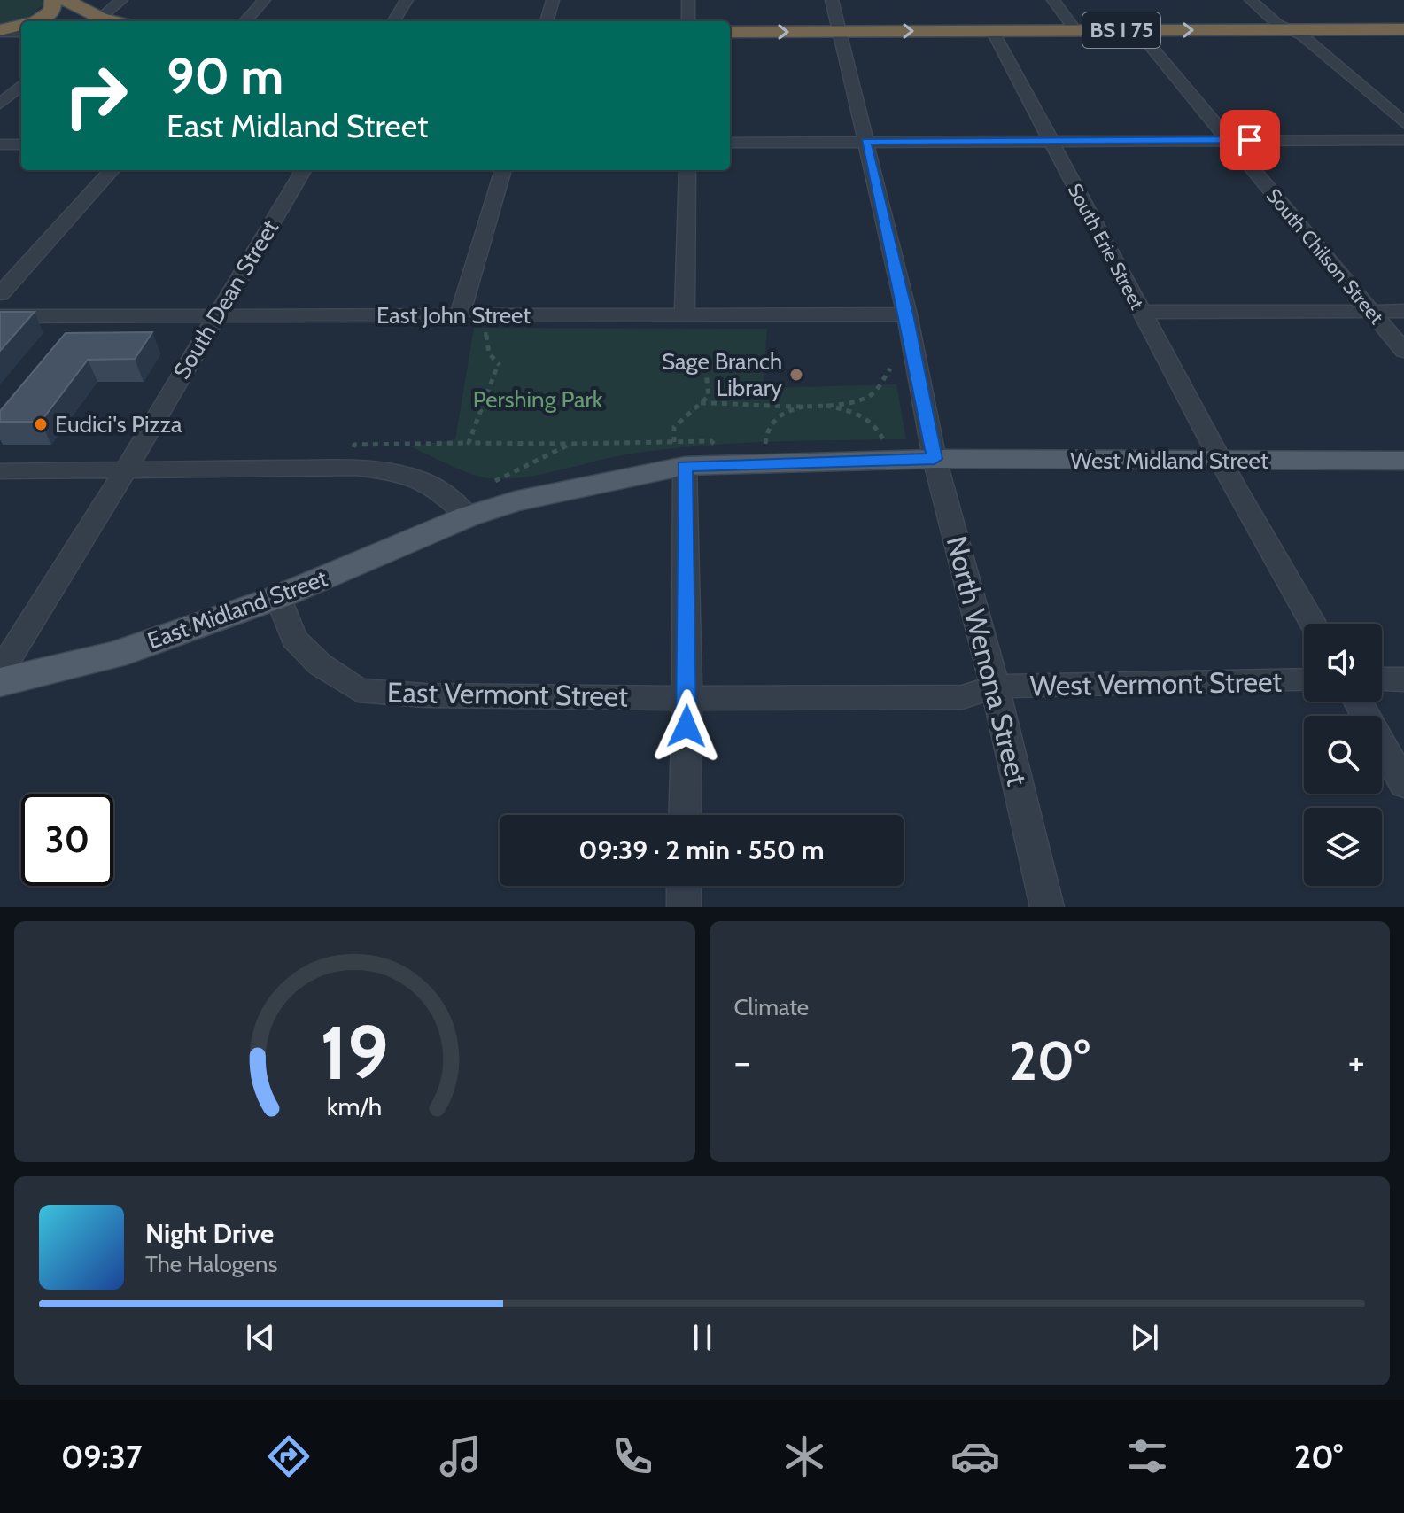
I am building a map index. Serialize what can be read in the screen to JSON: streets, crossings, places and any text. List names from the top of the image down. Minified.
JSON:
{"streets":{"highway":["BS I 75"],"main road":["West Midland Street","East Midland Street"],"street":["South Erie Street","South Chilson Street","South Dean Street","East John Street","North Wenona Street","West Vermont Street","East Vermont Street"]},"crossings":[["BS I 75","South Erie Street"],["BS I 75","South Chilson Street"],["BS I 75","North Wenona Street"],["South Erie Street","West Midland Street"],["South Dean Street","East John Street"],["East John Street","North Wenona Street"],["West Midland Street","East Midland Street"],["West Midland Street","North Wenona Street"],["East Midland Street","North Wenona Street"],["East Midland Street","East Vermont Street"],["North Wenona Street","West Vermont Street"],["North Wenona Street","East Vermont Street"],["West Vermont Street","East Vermont Street"]],"parks":["Pershing Park"],"places":["Sage Branch Library","Eudici's Pizza"],"page":{"turn":["90 m","East Midland Street"],"limit":"30","trip":"09:39 · 2 min · 550 m","tile":"Climate","heat":["−","20°","+"],"song":["Night Drive","The Halogens"],"tabs":["09:37","20°"],"gauge":["19","km/h"]}}
